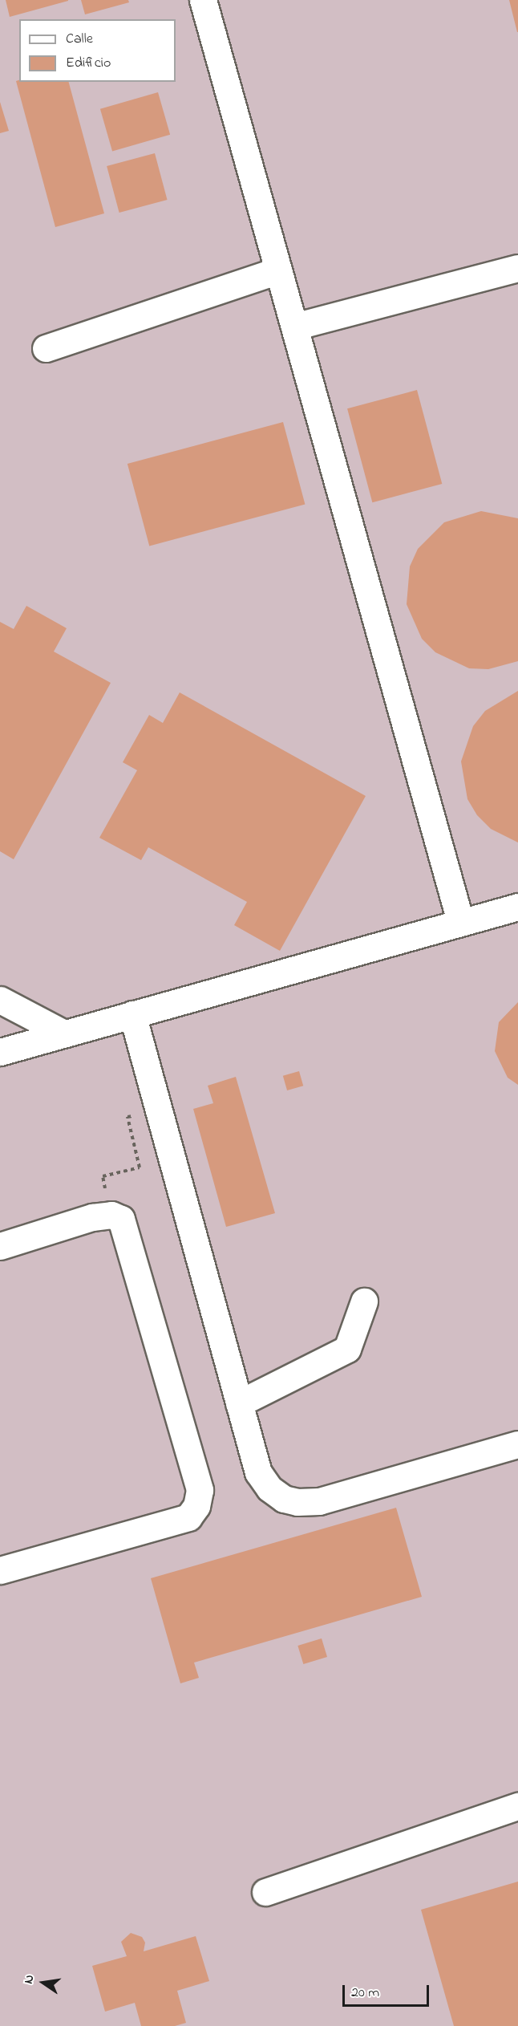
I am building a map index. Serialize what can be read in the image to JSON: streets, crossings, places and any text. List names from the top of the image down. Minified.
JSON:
{"legend":["Calle","Edificio"],"scale_bar":"20 m","north":"left"}
